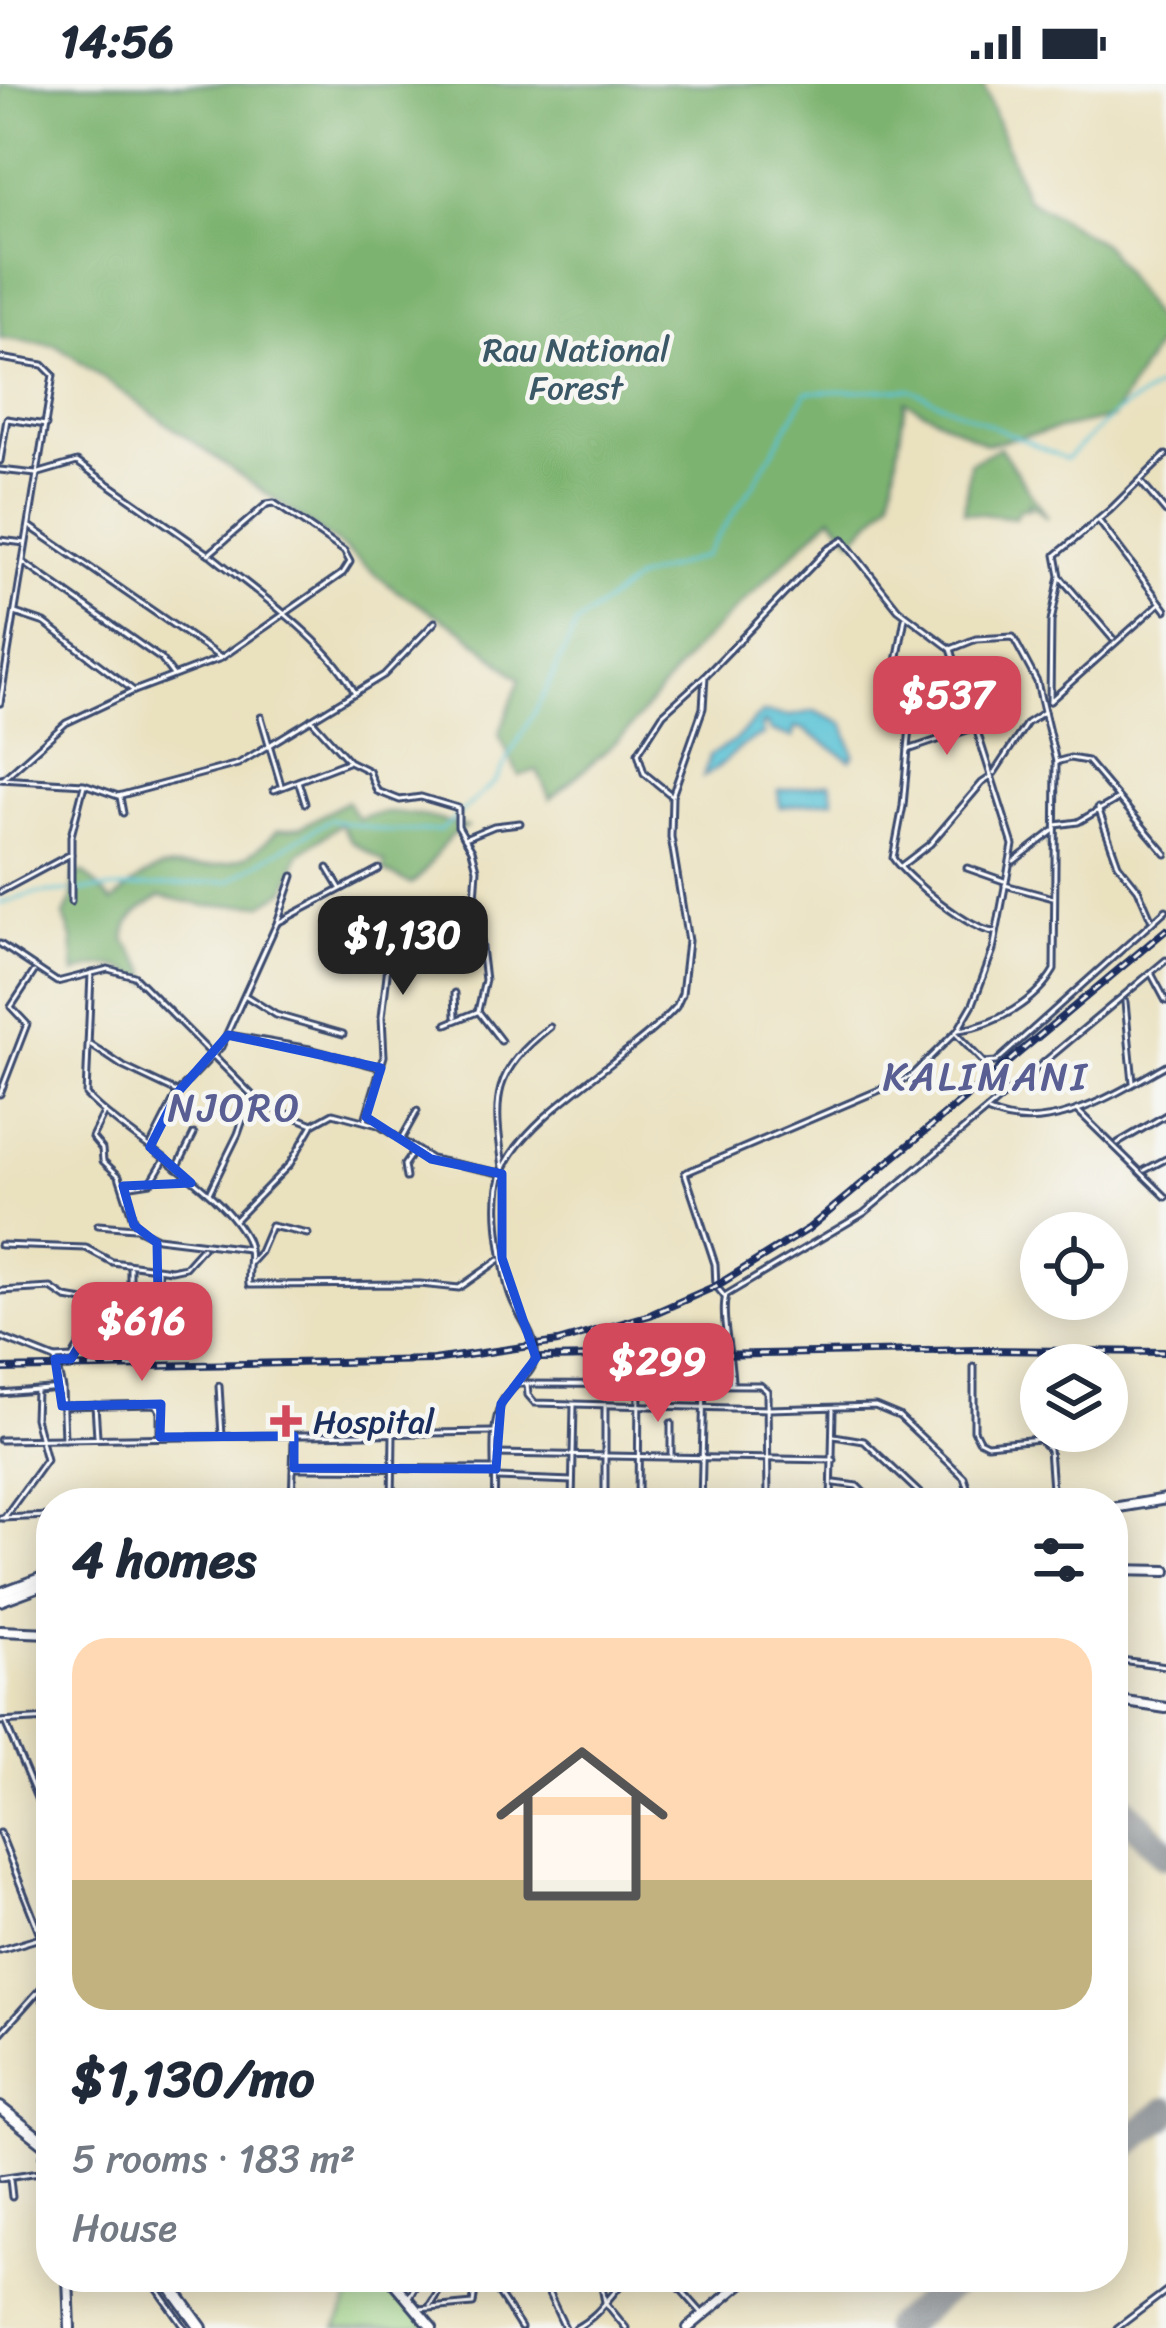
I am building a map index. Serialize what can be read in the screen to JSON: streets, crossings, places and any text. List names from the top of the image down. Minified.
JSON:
{"districts":["KALIMANI","NJORO"],"parks":["Rau National Forest"],"places":{"health":["Hospital"]},"page":{"status":"14:56","price":["$537","$1,130","$616","$299"],"heading":"4 homes","list":[{"name":"$1,130/mo","note":"5 rooms · 183 m² · House"}]}}
